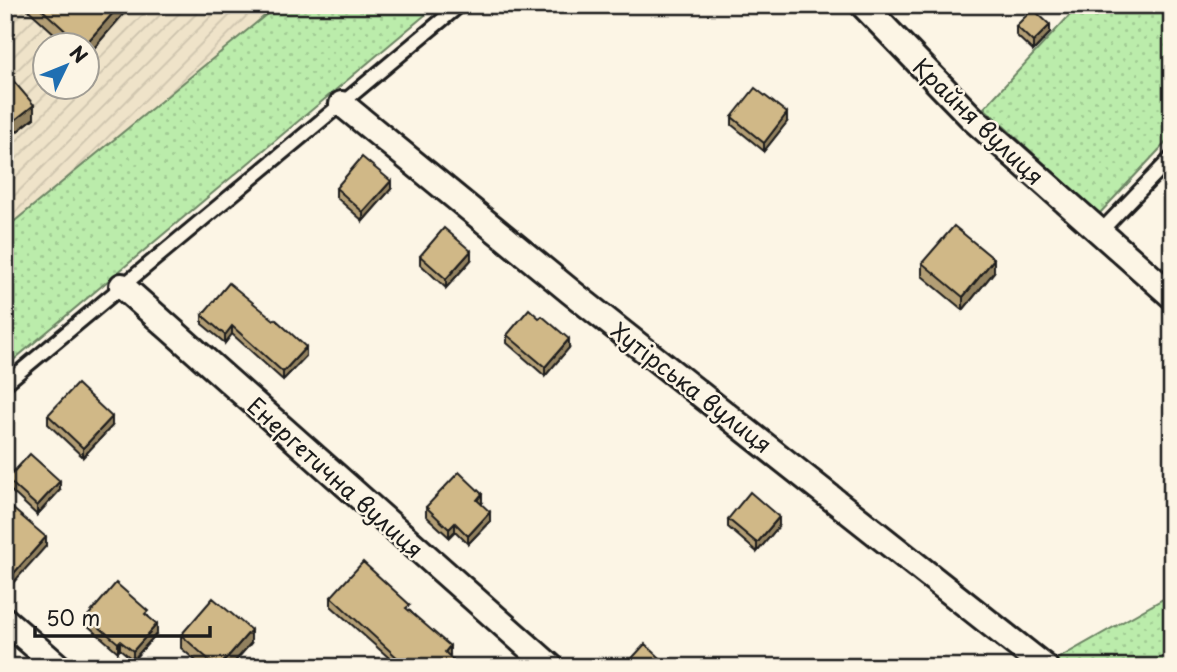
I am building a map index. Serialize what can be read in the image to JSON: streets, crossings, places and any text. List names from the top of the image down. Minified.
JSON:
{"streets":{"street":["Крайня вулиця","Хутірська вулиця","Енергетична вулиця"]},"scale_bar":"50 m","north":"top right"}
